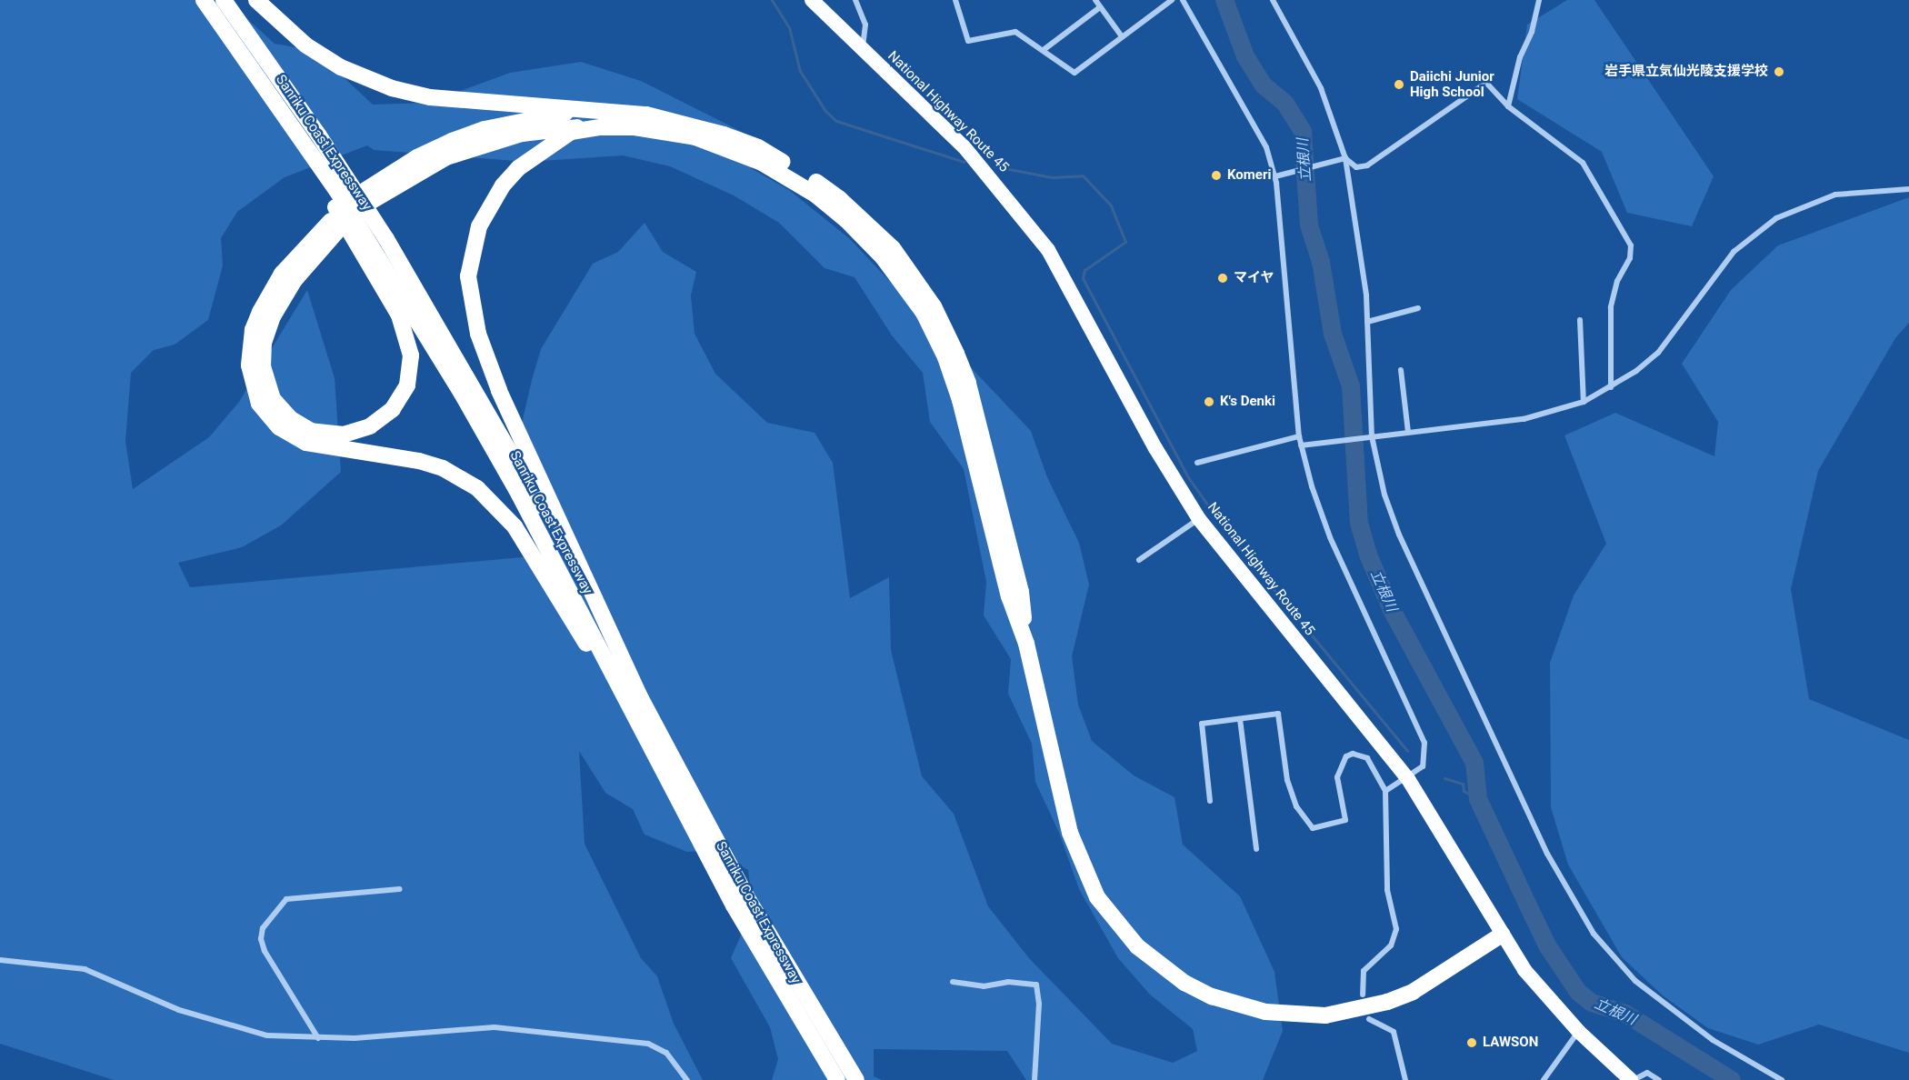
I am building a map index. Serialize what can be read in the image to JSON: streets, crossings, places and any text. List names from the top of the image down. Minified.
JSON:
{"streets":{"highway":["National Highway Route 45","Sanriku Coast Expressway"]},"water":["立根川"],"places":["岩手県立気仙光陵支援学校","Daiichi Junior High School","Komeri","マイヤ","K's Denki","LAWSON"]}
